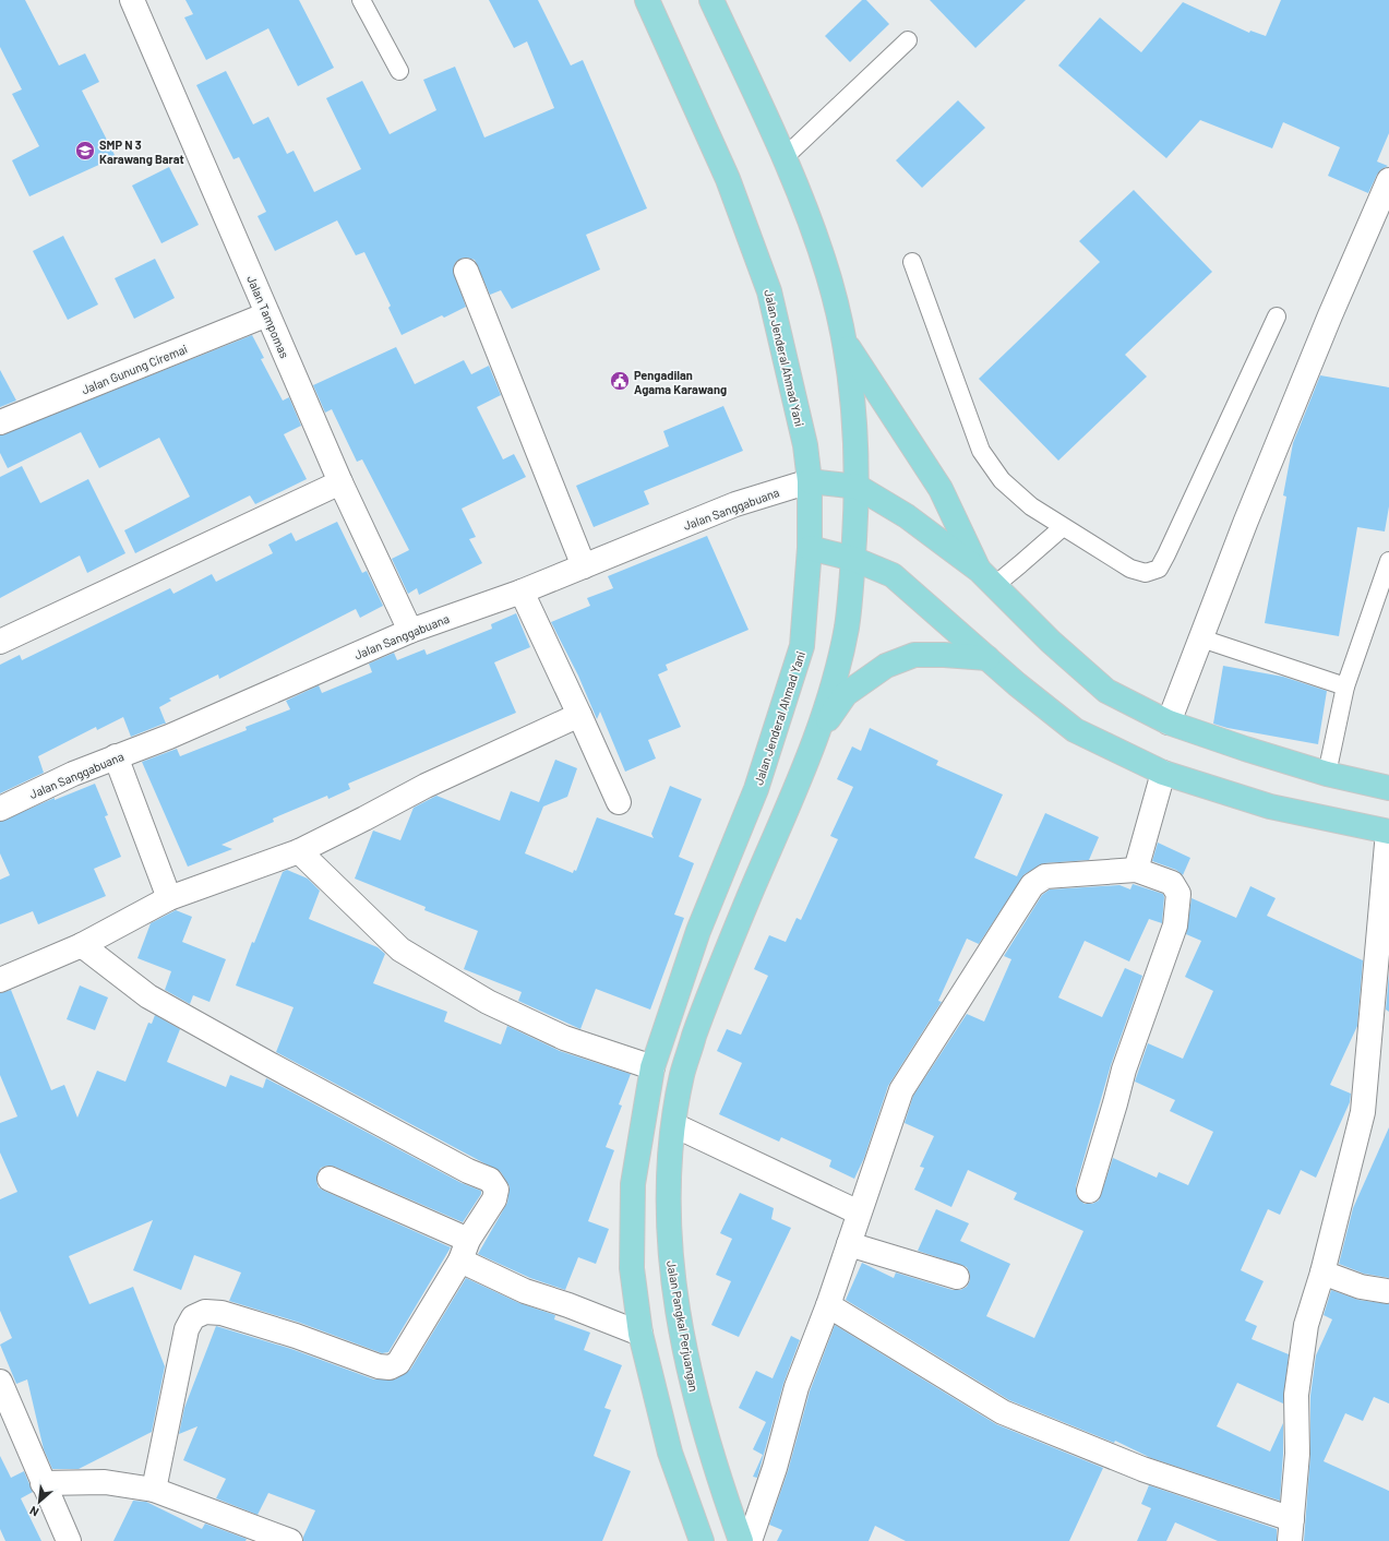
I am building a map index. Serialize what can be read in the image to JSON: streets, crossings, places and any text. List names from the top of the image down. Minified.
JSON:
{"streets":{"main road":["Jalan Jenderal Ahmad Yani","Jalan Pangkal Perjuangan"],"street":["Jalan Tampomas","Jalan Gunung Ciremai","Jalan Sanggabuana"]},"crossings":[["Jalan Tampomas","Jalan Gunung Ciremai"],["Jalan Tampomas","Jalan Sanggabuana"],["Jalan Jenderal Ahmad Yani","Jalan Sanggabuana"]],"places":{"school or university":["SMP N 3 Karawang Barat"],"public building":["Pengadilan Agama Karawang"]},"north":"bottom left"}
